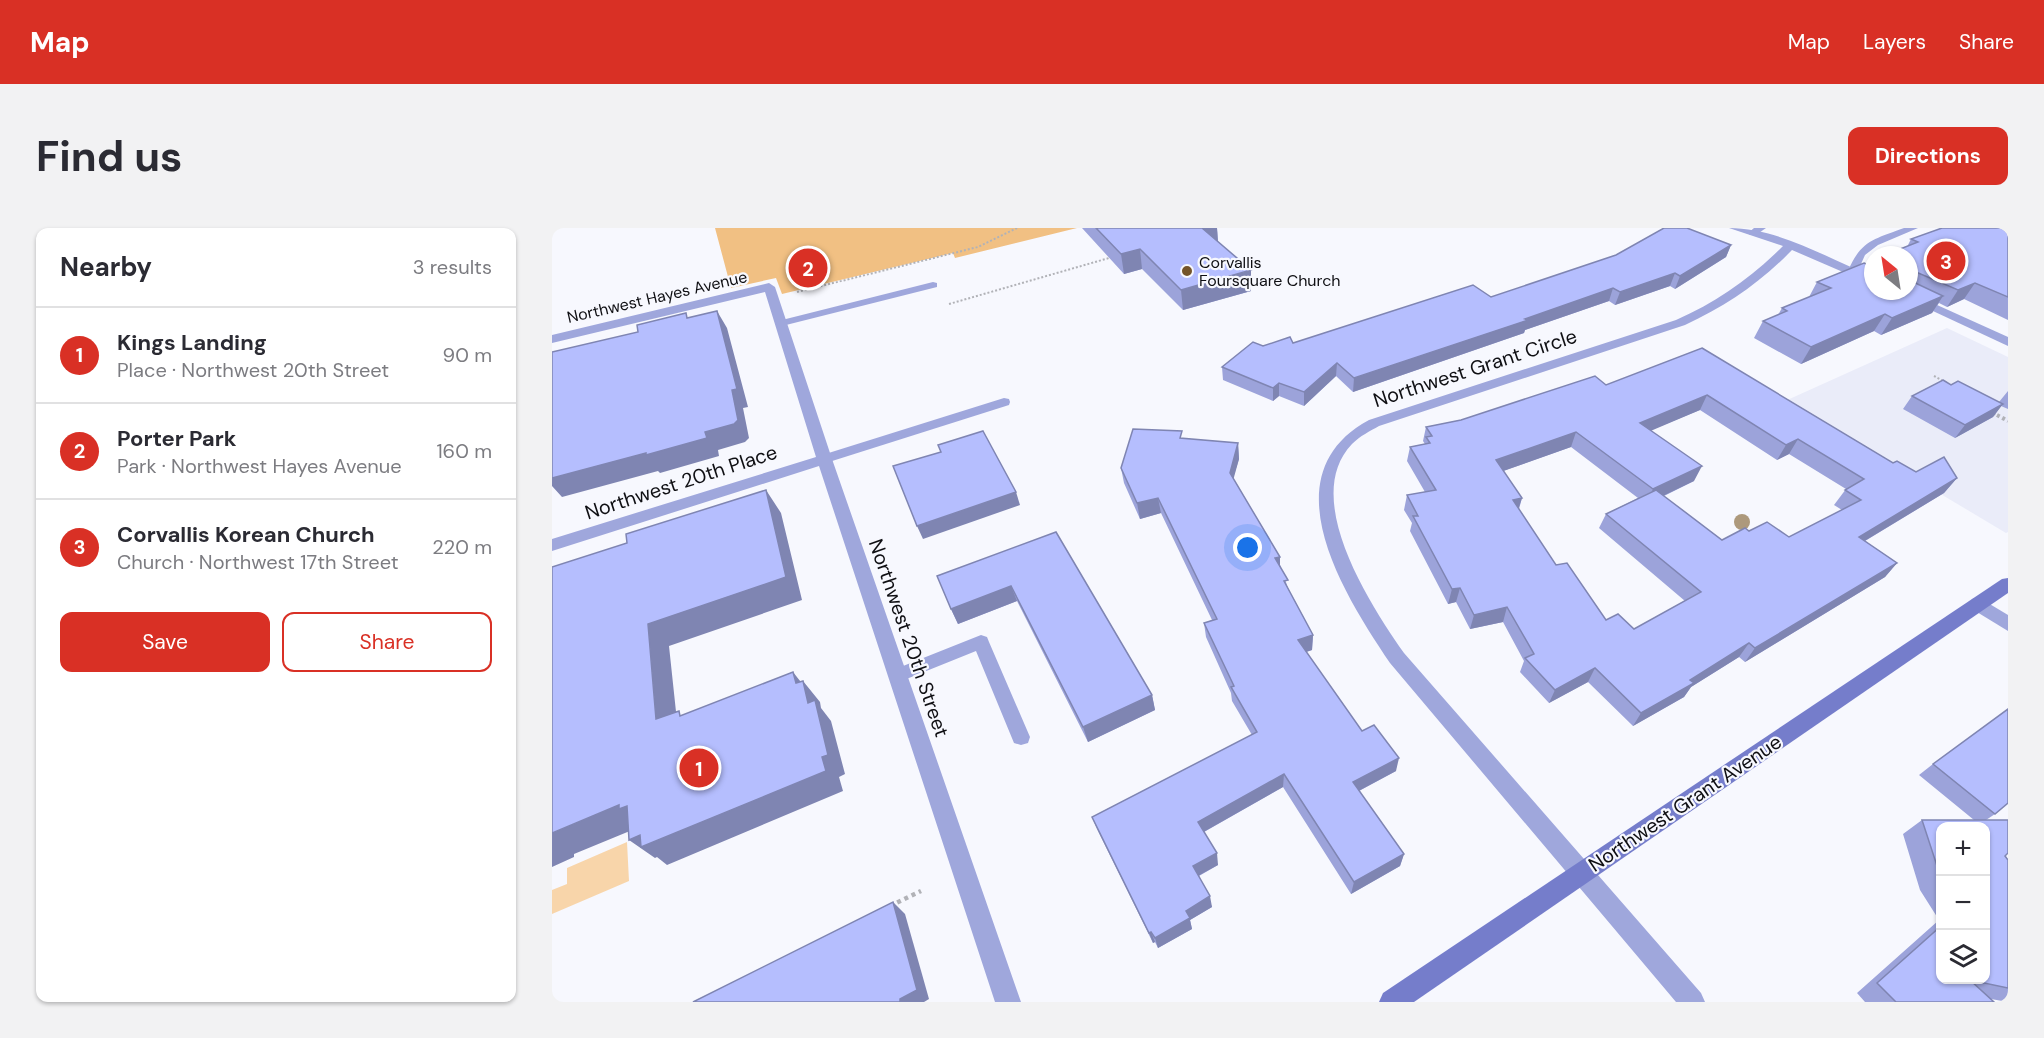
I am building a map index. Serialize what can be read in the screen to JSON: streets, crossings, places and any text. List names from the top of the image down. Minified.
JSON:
{"streets":{"main road":["Northwest Grant Avenue"],"street":["Northwest Hayes Avenue","Northwest Grant Circle","Northwest 20th Place","Northwest 20th Street"]},"crossings":[["Northwest Hayes Avenue","Northwest 20th Street"],["Northwest Grant Circle","Northwest Grant Avenue"],["Northwest 20th Place","Northwest 20th Street"]],"places":["Corvallis Foursquare Church"],"north":"top left","page":{"header":"Map","nav":["Map","Layers","Share"],"buttons":["Directions",["Save","Share"]],"title":"Find us","heading":["Nearby","3 results"],"pins":["3","2","1"],"list":[{"mark":"1","name":"Kings Landing","note":"Place · Northwest 20th Street","value":"90 m"},{"mark":"2","name":"Porter Park","note":"Park · Northwest Hayes Avenue","value":"160 m"},{"mark":"3","name":"Corvallis Korean Church","note":"Church · Northwest 17th Street","value":"220 m"}],"map_buttons":["+","−"]}}
